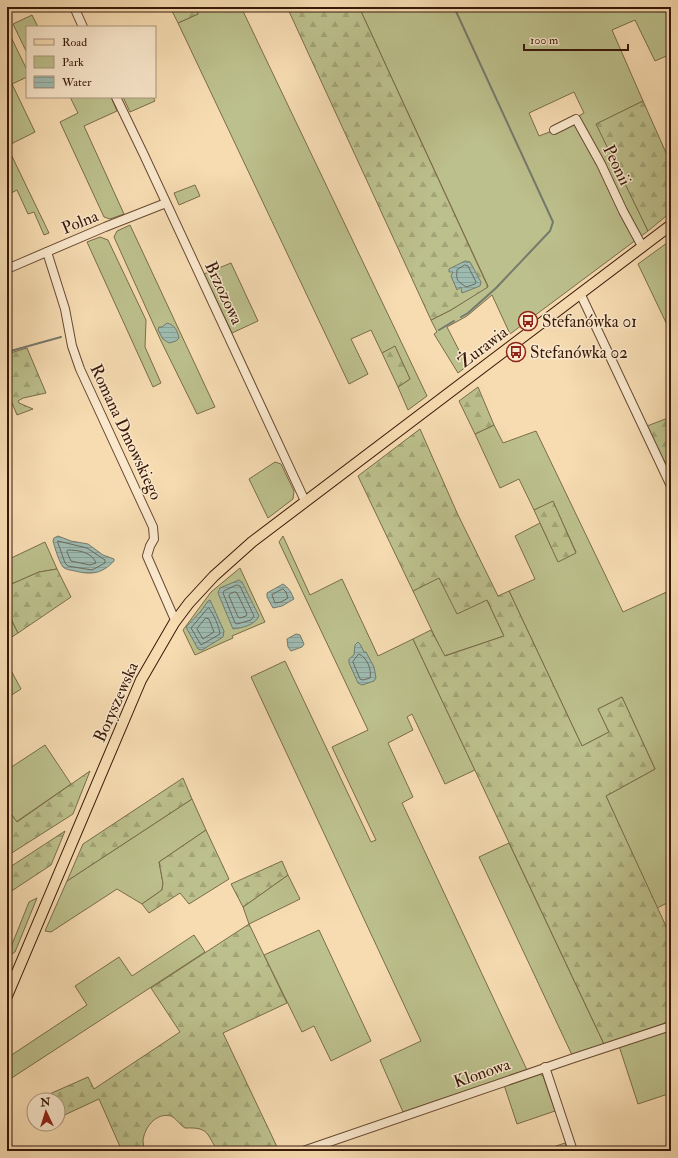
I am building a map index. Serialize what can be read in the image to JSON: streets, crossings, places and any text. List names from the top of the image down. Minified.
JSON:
{"streets":{"main road":["Żurawia","Boryszewska"],"street":["Peonii","Polna","Brzozowa","Romana Dmowskiego","Klonowa"]},"crossings":[["Peonii","Żurawia"],["Polna","Brzozowa"],["Polna","Romana Dmowskiego"],["Brzozowa","Boryszewska"],["Żurawia","Boryszewska"],["Romana Dmowskiego","Boryszewska"]],"places":{"bus stop":["Stefanówka 01","Stefanówka 02"]},"legend":["Road","Park","Water"],"scale_bar":"100 m","north":"top"}
